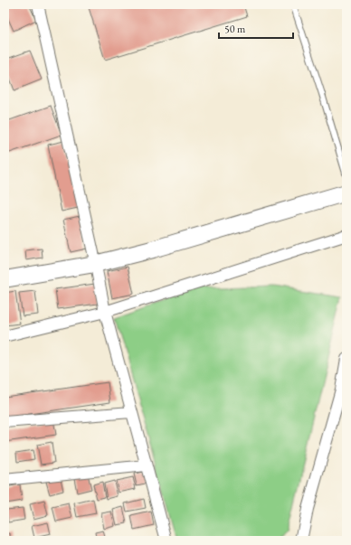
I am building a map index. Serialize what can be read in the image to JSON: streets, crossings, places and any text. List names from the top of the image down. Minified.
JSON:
{"scale_bar":"50 m"}
